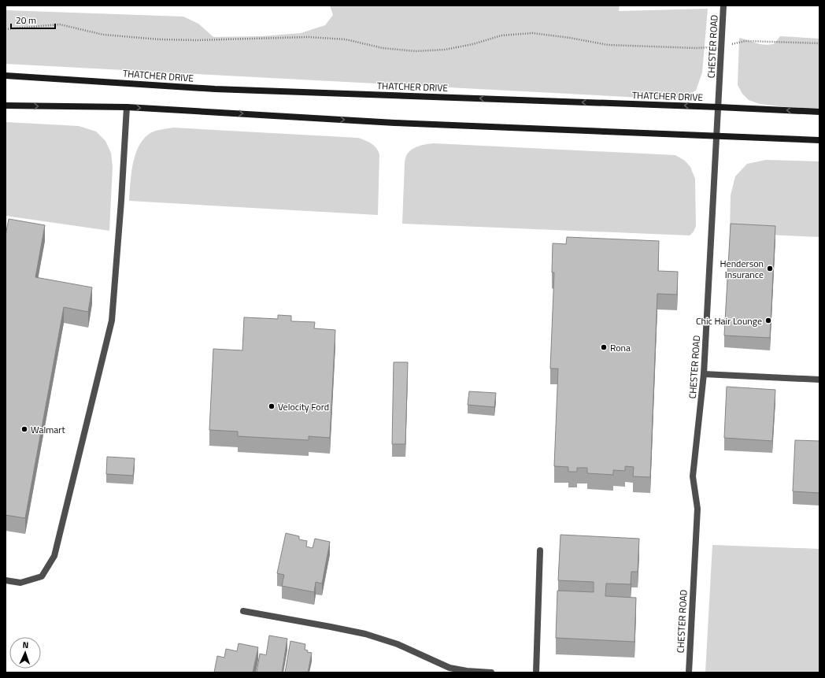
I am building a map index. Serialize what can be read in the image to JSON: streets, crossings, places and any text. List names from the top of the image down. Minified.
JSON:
{"streets":{"main road":["THATCHER DRIVE"],"street":["CHESTER ROAD"]},"crossings":[["CHESTER ROAD","THATCHER DRIVE"]],"places":["Henderson Insurance","Chic Hair Lounge","Rona","Velocity Ford","Walmart"],"scale_bar":"20 m","north":"top"}
